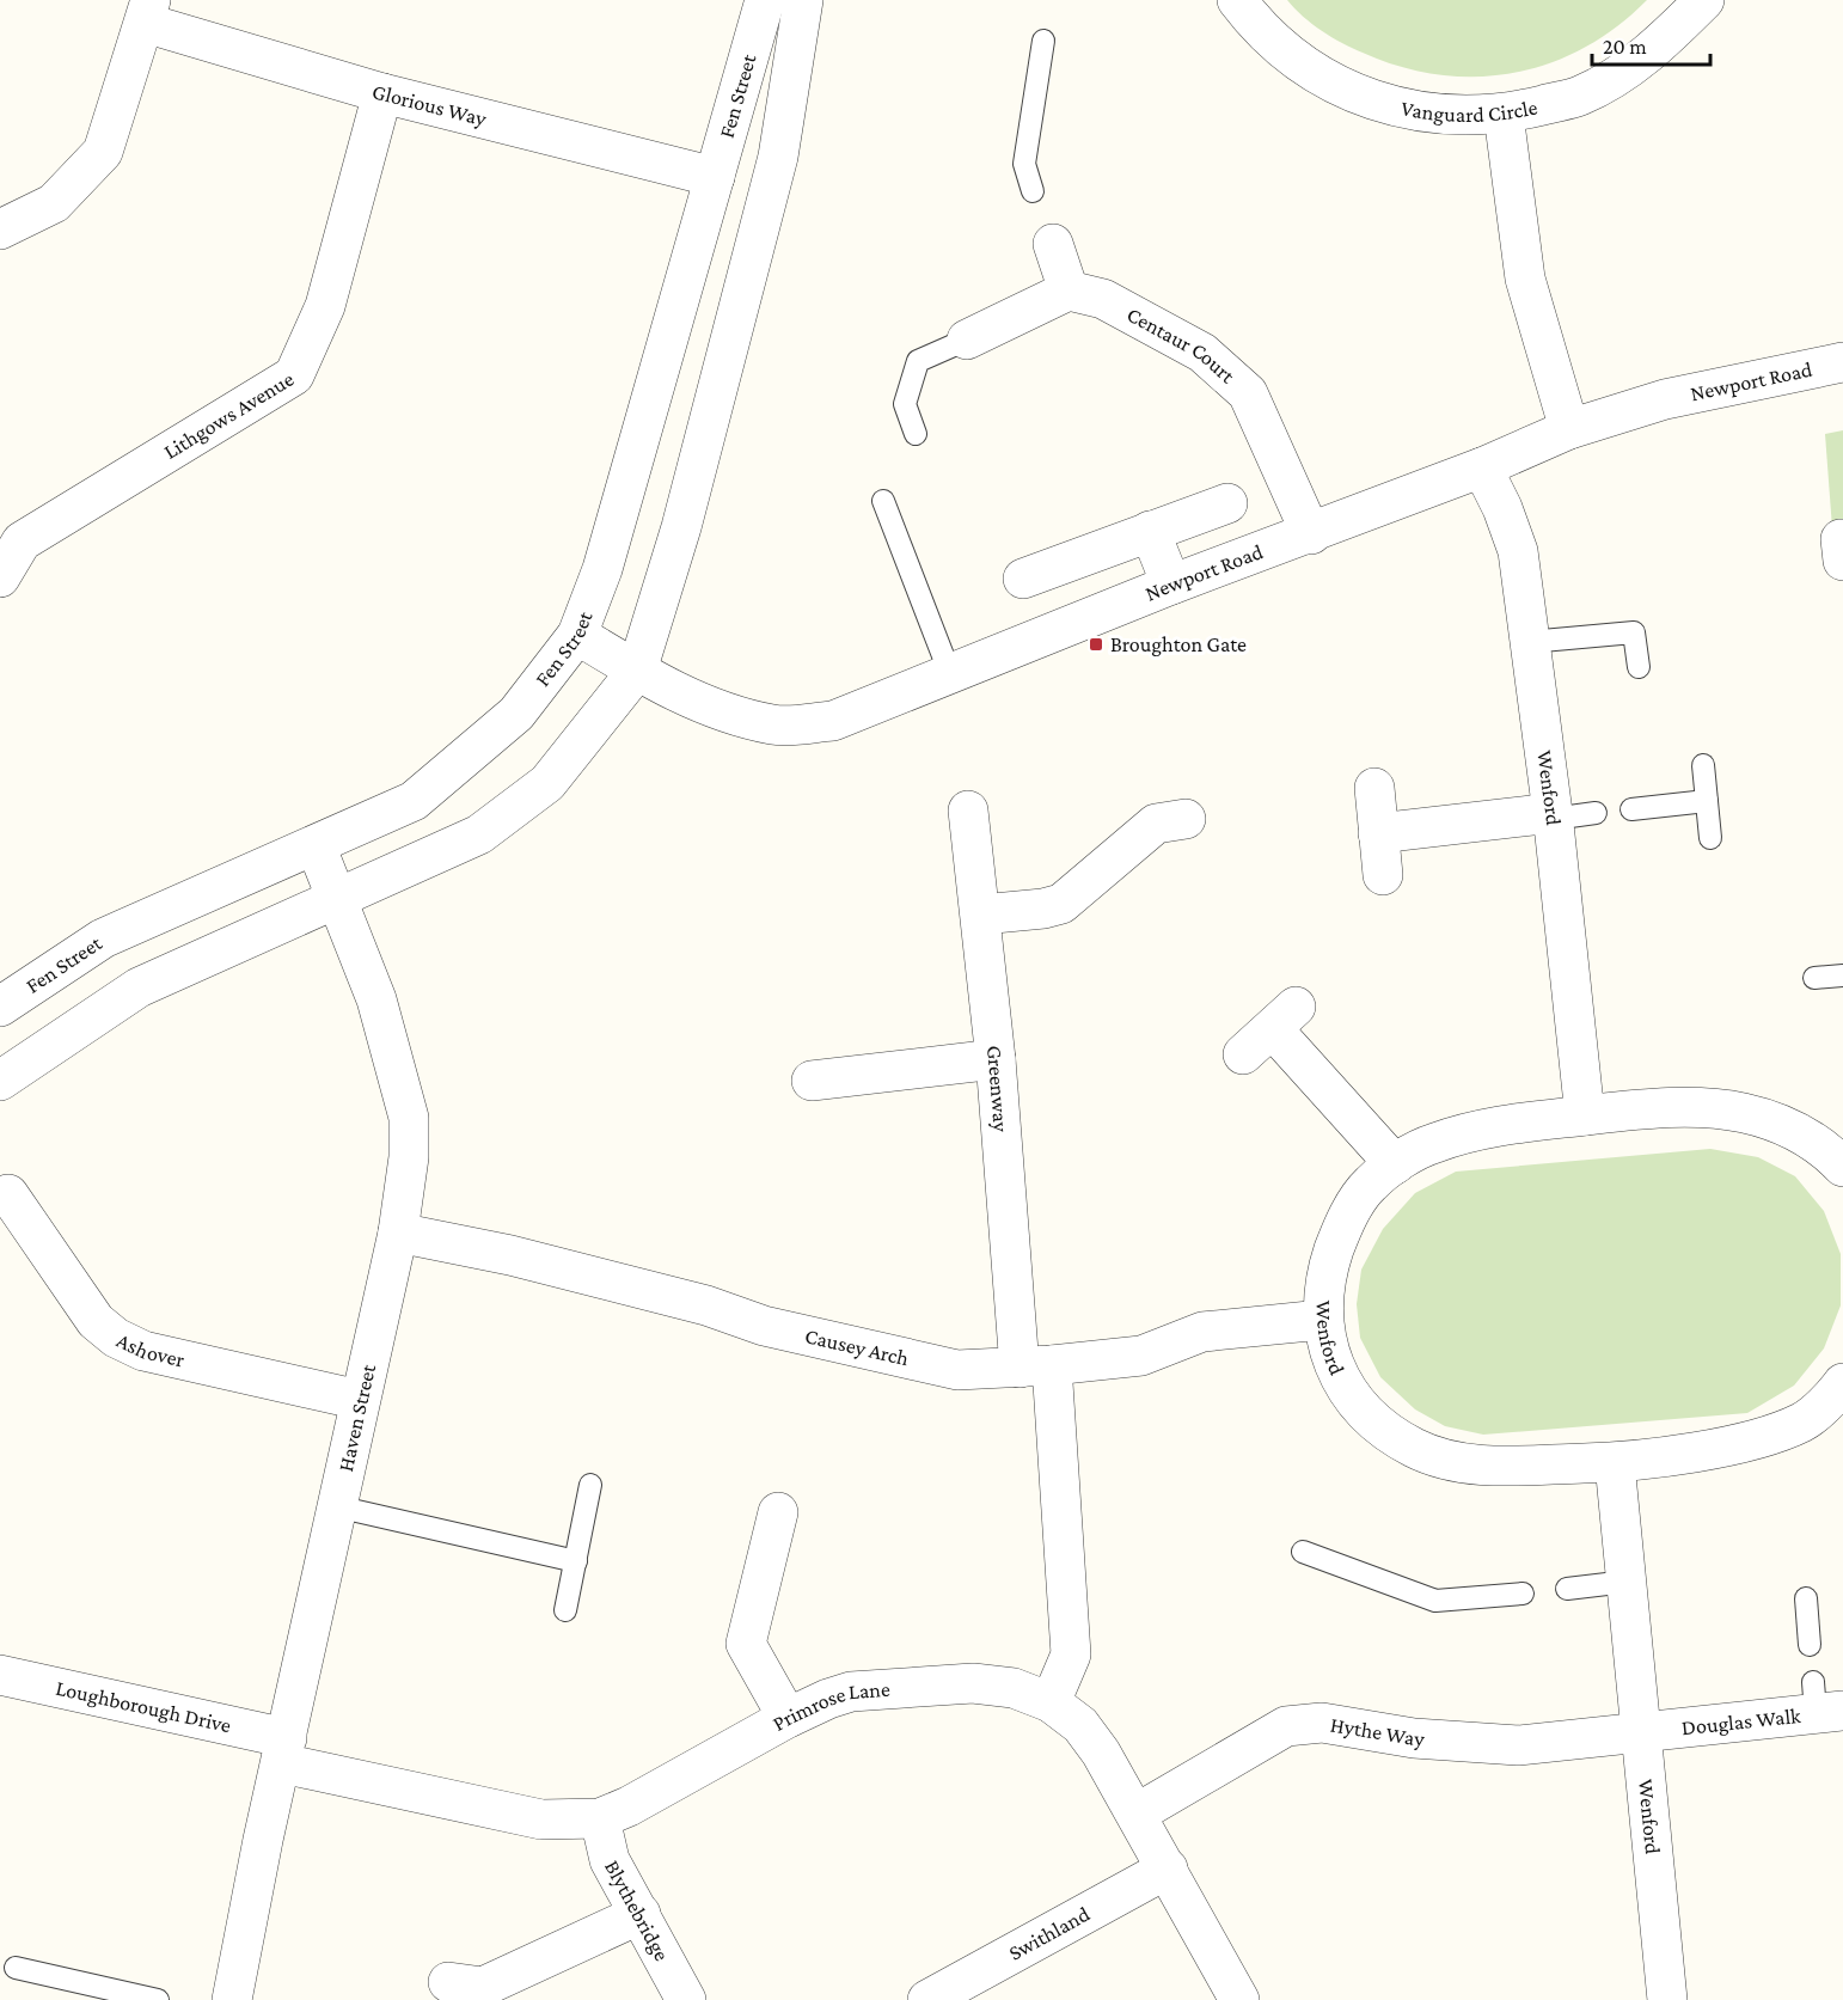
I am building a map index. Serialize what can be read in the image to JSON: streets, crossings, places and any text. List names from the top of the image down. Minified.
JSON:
{"streets":{"street":["Fen Street","Glorious Way","Vanguard Circle","Centaur Court","Newport Road","Lithgows Avenue","Wenford","Greenway","Ashover","Causey Arch","Haven Street","Loughborough Drive","Primrose Lane","Douglas Walk","Hythe Way","Blythebridge","Swithland"]},"crossings":[["Fen Street","Glorious Way"],["Fen Street","Newport Road"],["Fen Street","Haven Street"],["Glorious Way","Lithgows Avenue"],["Centaur Court","Newport Road"],["Newport Road","Wenford"],["Wenford","Causey Arch"],["Wenford","Douglas Walk"],["Wenford","Hythe Way"],["Greenway","Causey Arch"],["Greenway","Primrose Lane"],["Ashover","Haven Street"],["Causey Arch","Haven Street"],["Haven Street","Loughborough Drive"],["Haven Street","Primrose Lane"],["Loughborough Drive","Primrose Lane"],["Primrose Lane","Hythe Way"],["Primrose Lane","Blythebridge"],["Primrose Lane","Swithland"],["Douglas Walk","Hythe Way"]],"places":{"transit":["Broughton Gate"]},"scale_bar":"20 m"}
